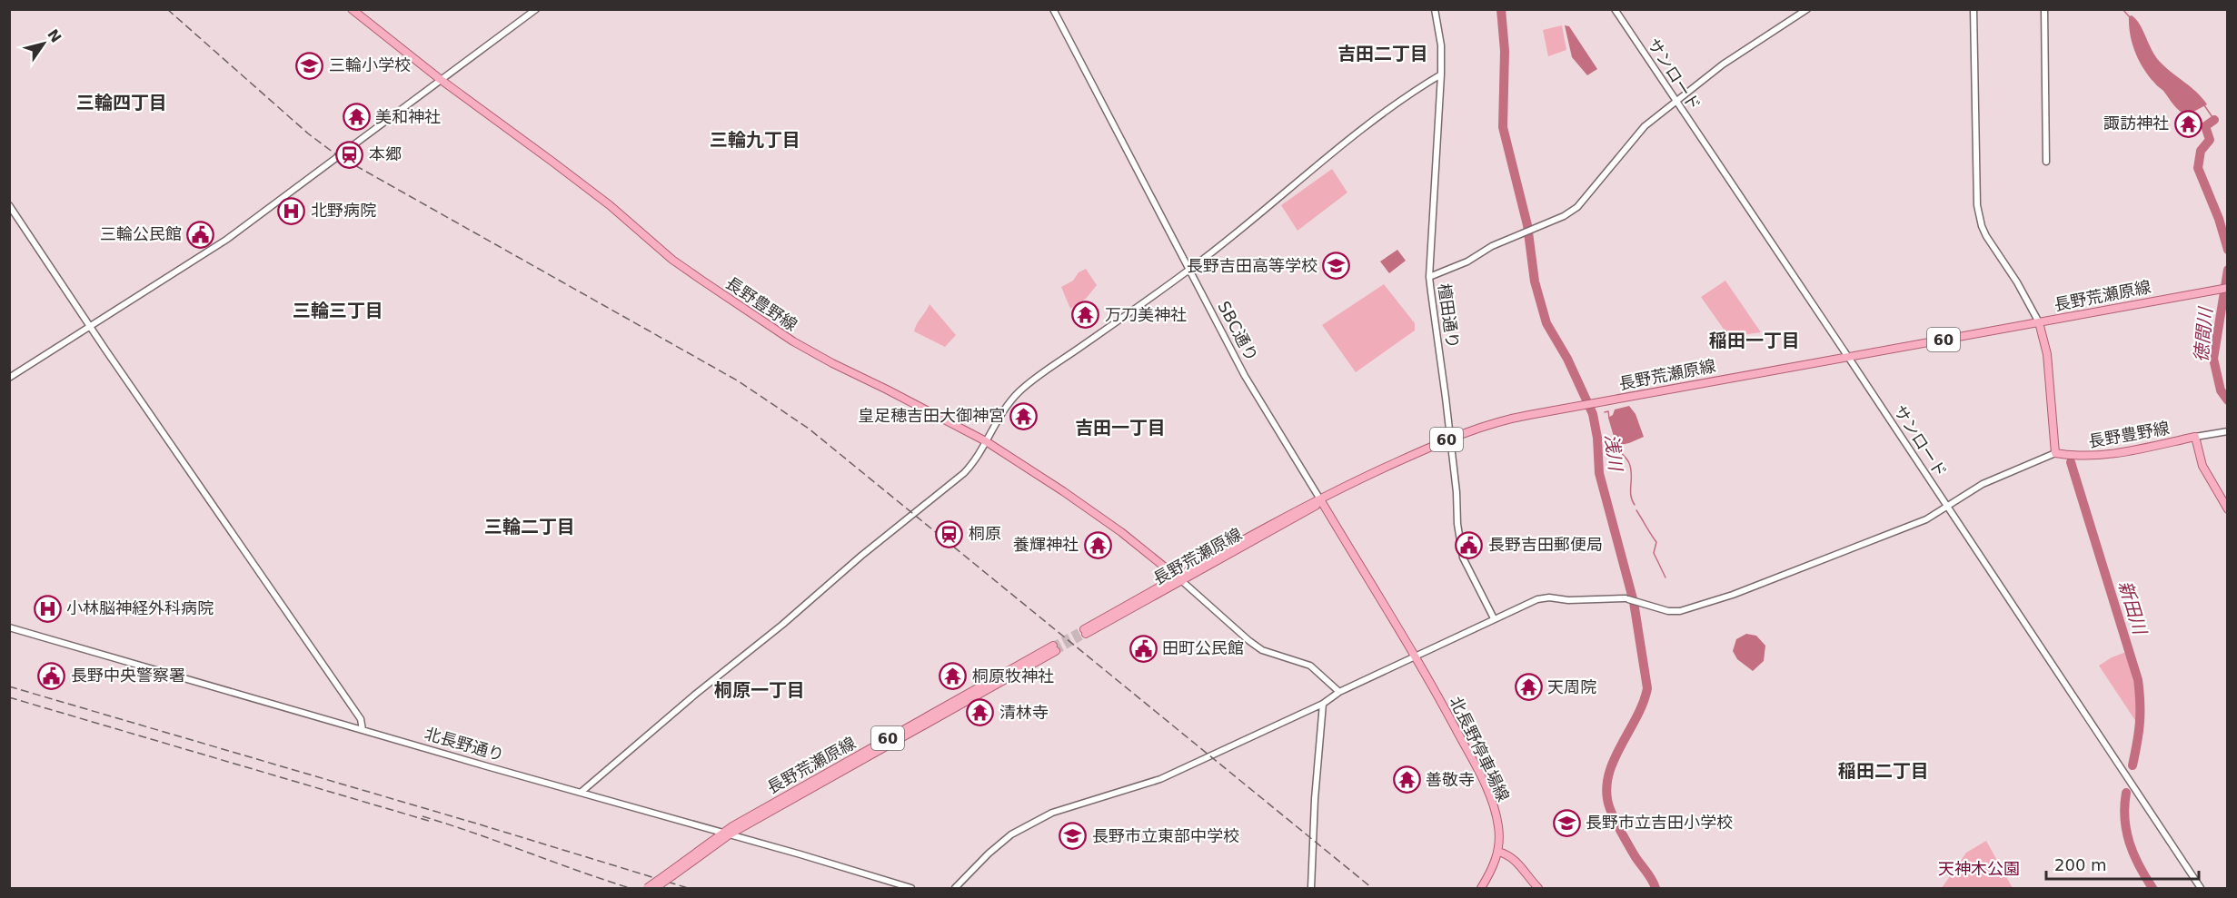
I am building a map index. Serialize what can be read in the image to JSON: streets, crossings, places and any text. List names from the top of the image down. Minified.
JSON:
{"streets":{"main road":["長野荒瀬原線","長野豊野線","SBC通り","60","北長野停車場線"],"street":["サンロード","檀田通り","北長野通り"]},"crossings":[["サンロード","長野荒瀬原線"],["長野荒瀬原線","長野豊野線"],["長野荒瀬原線","檀田通り"],["長野荒瀬原線","SBC通り"],["長野荒瀬原線","北長野通り"],["SBC通り","北長野停車場線"]],"districts":["吉田二丁目","三輪四丁目","三輪九丁目","三輪三丁目","稲田一丁目","吉田一丁目","三輪二丁目","桐原一丁目","稲田二丁目"],"water":["徳間川","浅川","新田川"],"parks":["天神木公園"],"places":{"school or university":["三輪小学校","長野吉田高等学校","長野市立吉田小学校","長野市立東部中学校"],"temple":["美和神社","諏訪神社","万刀美神社","皇足穂吉田大御神宮","養輝神社","桐原牧神社","天周院","清林寺","善敬寺"],"station":["本郷","桐原"],"hospital":["北野病院","小林脳神経外科病院"],"public building":["三輪公民館","長野吉田郵便局","田町公民館","長野中央警察署"]},"scale_bar":"200 m","north":"top right"}
